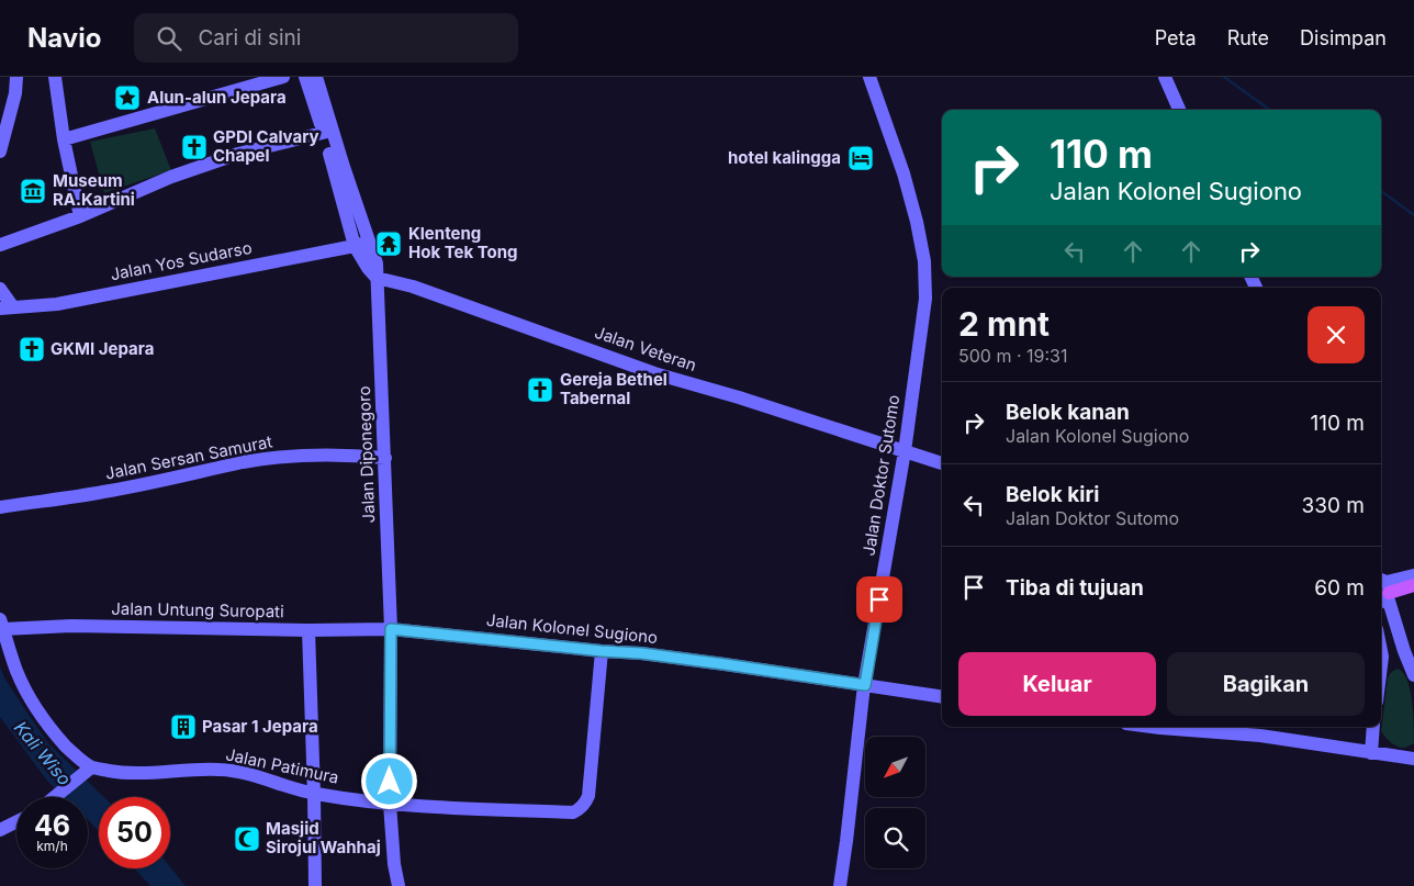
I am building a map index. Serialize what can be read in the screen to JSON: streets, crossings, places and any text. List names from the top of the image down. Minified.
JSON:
{"streets":{"street":["Jalan Yos Sudarso","Jalan Veteran","Jalan Diponegoro","Jalan Sersan Samurat","Jalan Doktor Sutomo","Jalan Untung Suropati","Jalan Kolonel Sugiono","Jalan Patimura"]},"crossings":[["Jalan Yos Sudarso","Jalan Diponegoro"],["Jalan Veteran","Jalan Diponegoro"],["Jalan Veteran","Jalan Doktor Sutomo"],["Jalan Diponegoro","Jalan Sersan Samurat"],["Jalan Diponegoro","Jalan Untung Suropati"],["Jalan Diponegoro","Jalan Kolonel Sugiono"],["Jalan Diponegoro","Jalan Patimura"],["Jalan Doktor Sutomo","Jalan Kolonel Sugiono"],["Jalan Untung Suropati","Jalan Kolonel Sugiono"],["Jalan Kolonel Sugiono","Jalan Patimura"]],"water":["Kali Wiso"],"places":{"place":["Alun-alun Jepara"],"church":["GPDI Calvary Chapel","GKMI Jepara","Gereja Bethel Tabernal"],"hotel":["hotel kalingga"],"museum":["Museum RA.Kartini"],"temple":["Klenteng Hok Tek Tong"],"building":["Pasar 1 Jepara"],"mosque":["Masjid Sirojul Wahhaj"]},"north":"bottom left","page":{"header":"Navio","search":"Cari di sini","nav":["Peta","Rute","Disimpan"],"turn":["110 m","Jalan Kolonel Sugiono"],"heading":["2 mnt","500 m · 19:31"],"list":[{"name":"Belok kanan","note":"Jalan Kolonel Sugiono","value":"110 m"},{"name":"Belok kiri","note":"Jalan Doktor Sutomo","value":"330 m"},{"name":"Tiba di tujuan","value":"60 m"}],"buttons":["Keluar","Bagikan"],"speed":"46 km/h","limit":"50"}}
